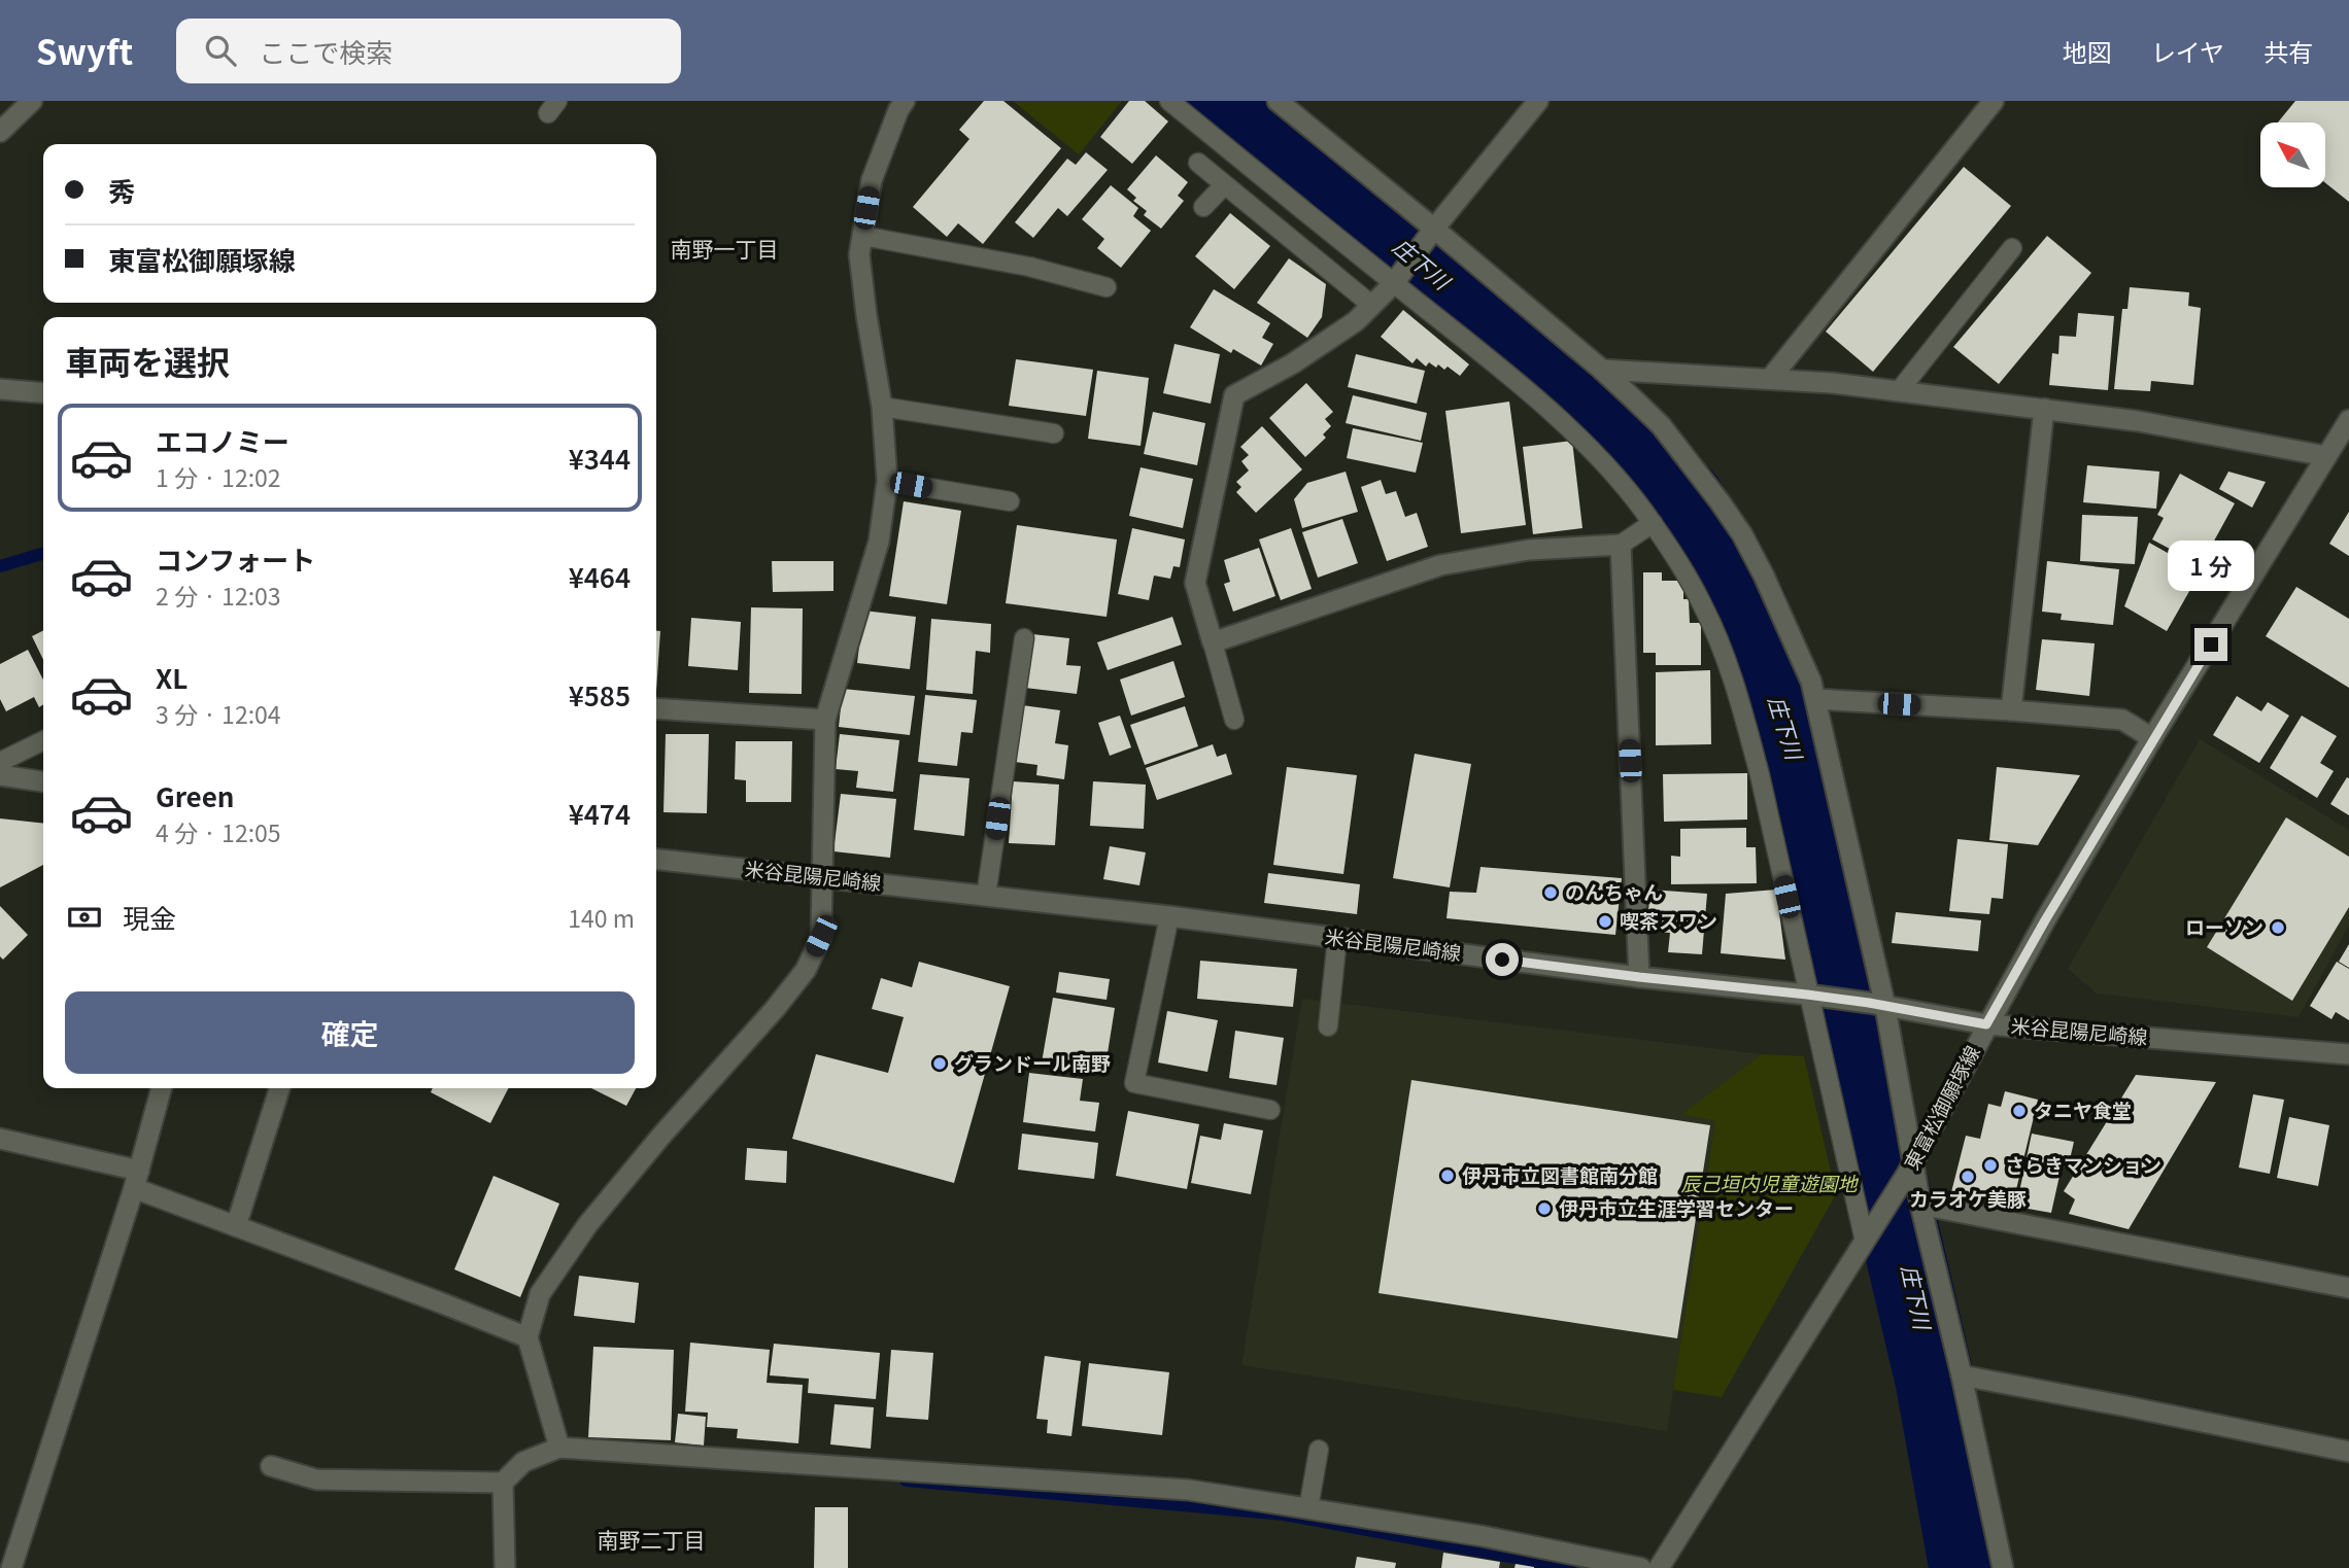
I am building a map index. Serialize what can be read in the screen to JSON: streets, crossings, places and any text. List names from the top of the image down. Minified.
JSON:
{"streets":{"street":["米谷昆陽尼崎線","東富松御願塚線"]},"crossings":[["米谷昆陽尼崎線","東富松御願塚線"]],"districts":["南野一丁目","南野二丁目"],"water":["庄下川"],"parks":["辰己垣内児童遊園地"],"places":["のんちゃん","喫茶スワン","ローソン","グランドール南野","タニヤ食堂","さらきマンション","伊丹市立図書館南分館","カラオケ美豚","伊丹市立生涯学習センター"],"north":"top left","page":{"header":"Swyft","search":"ここで検索","nav":["地図","レイヤ","共有"],"banner":["秀","東富松御願塚線"],"heading":"車両を選択","list":[{"name":"エコノミー","note":"1 分 · 12:02","value":"¥344"},{"name":"コンフォート","note":"2 分 · 12:03","value":"¥464"},{"name":"XL","note":"3 分 · 12:04","value":"¥585"},{"name":"Green","note":"4 分 · 12:05","value":"¥474"}],"bubble":"1 分","pay":["現金","140 m"],"buttons":"確定"}}
